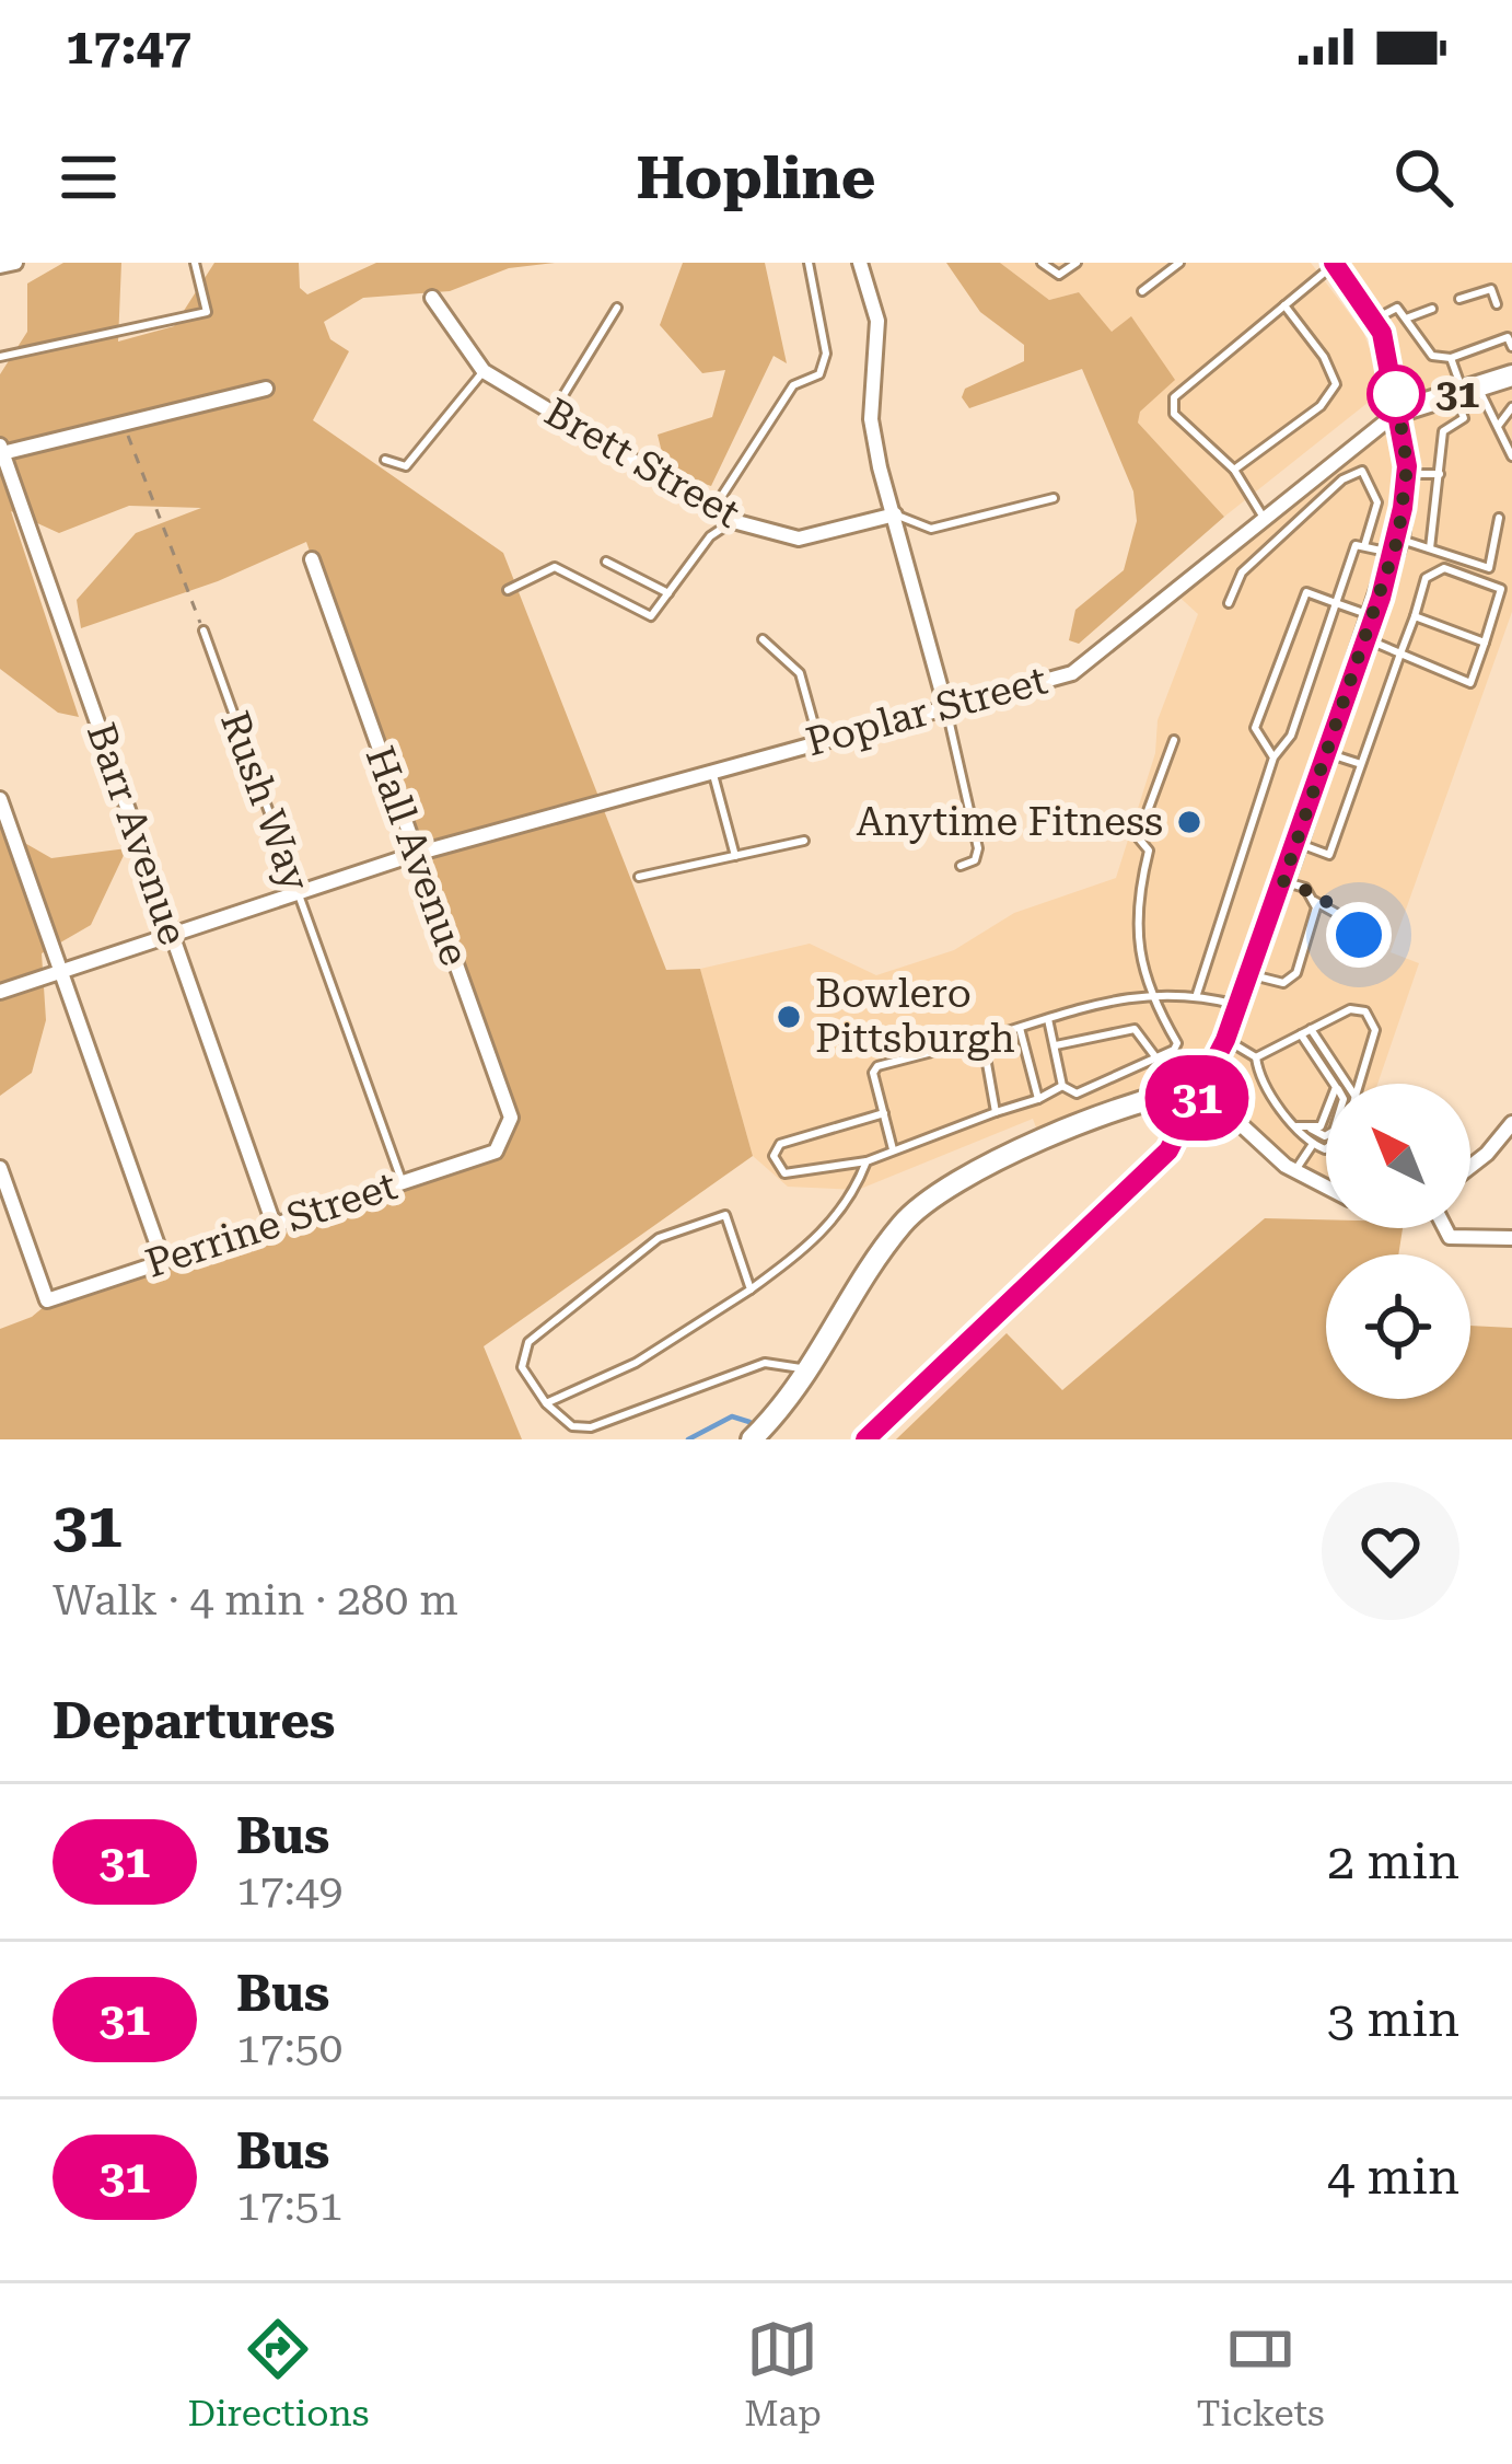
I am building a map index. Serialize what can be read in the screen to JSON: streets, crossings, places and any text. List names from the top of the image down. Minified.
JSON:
{"streets":{"main road":["Poplar Street"],"street":["Brett Street","Barr Avenue","Hall Avenue","Perrine Street"],"lane":["Rush Way"]},"crossings":[["Poplar Street","Rush Way"],["Poplar Street","Barr Avenue"],["Poplar Street","Hall Avenue"],["Rush Way","Perrine Street"],["Barr Avenue","Perrine Street"],["Hall Avenue","Perrine Street"]],"places":["31","Anytime Fitness","Bowlero Pittsburgh"],"lines":["bus line 31"],"north":"top left","page":{"status":"17:47","header":"Hopline","on_map":"31","heading":[["31","Walk · 4 min · 280 m"],"Departures"],"list":[{"mark":"31","name":"Bus","note":"17:49","value":"2 min"},{"mark":"31","name":"Bus","note":"17:50","value":"3 min"},{"mark":"31","name":"Bus","note":"17:51","value":"4 min"}],"tabs":["Directions","Map","Tickets"]}}
